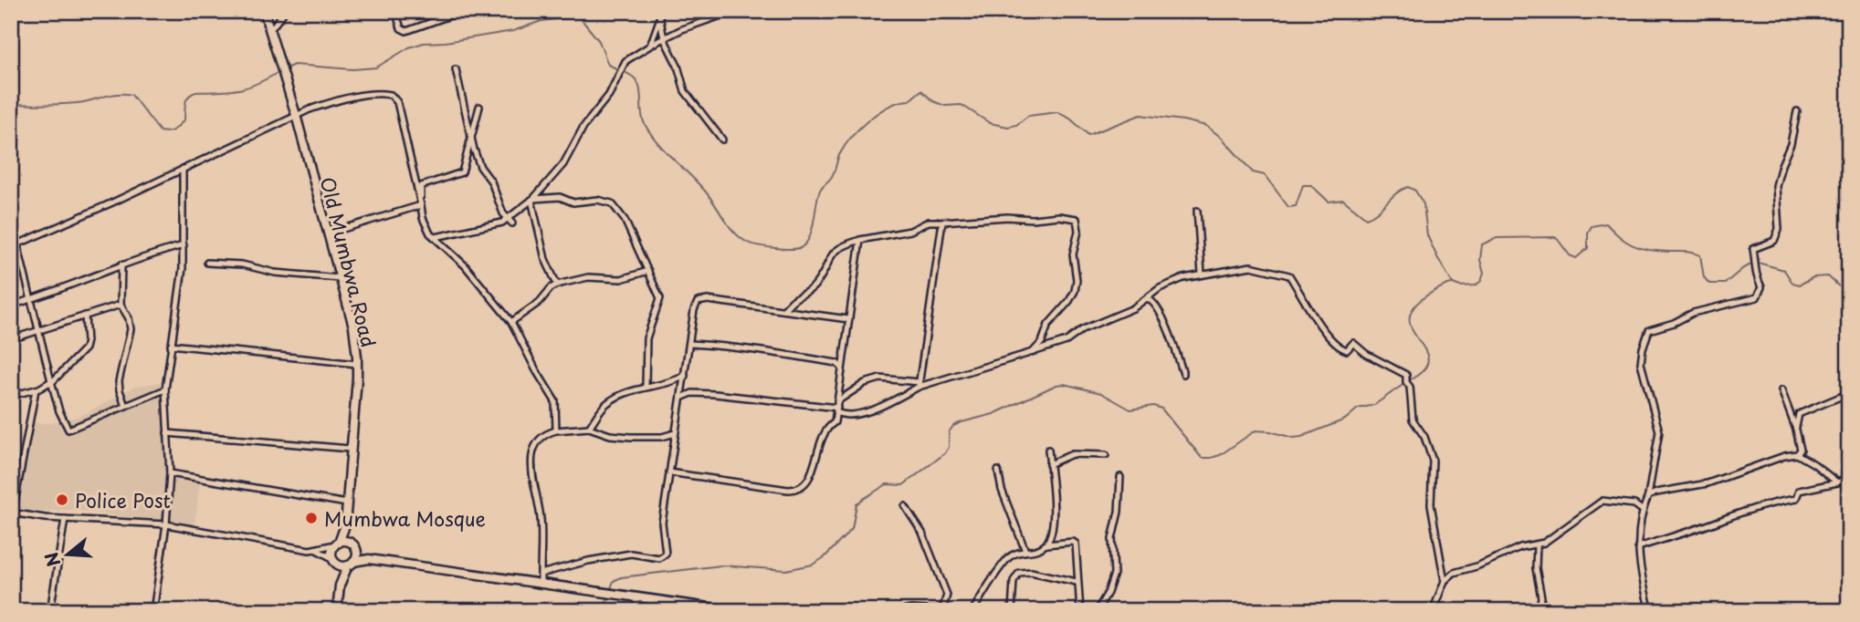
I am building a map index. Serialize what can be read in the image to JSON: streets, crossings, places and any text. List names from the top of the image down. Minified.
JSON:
{"streets":{"main road":["Old Mumbwa Road"]},"places":["Police Post","Mumbwa Mosque"],"north":"left"}
